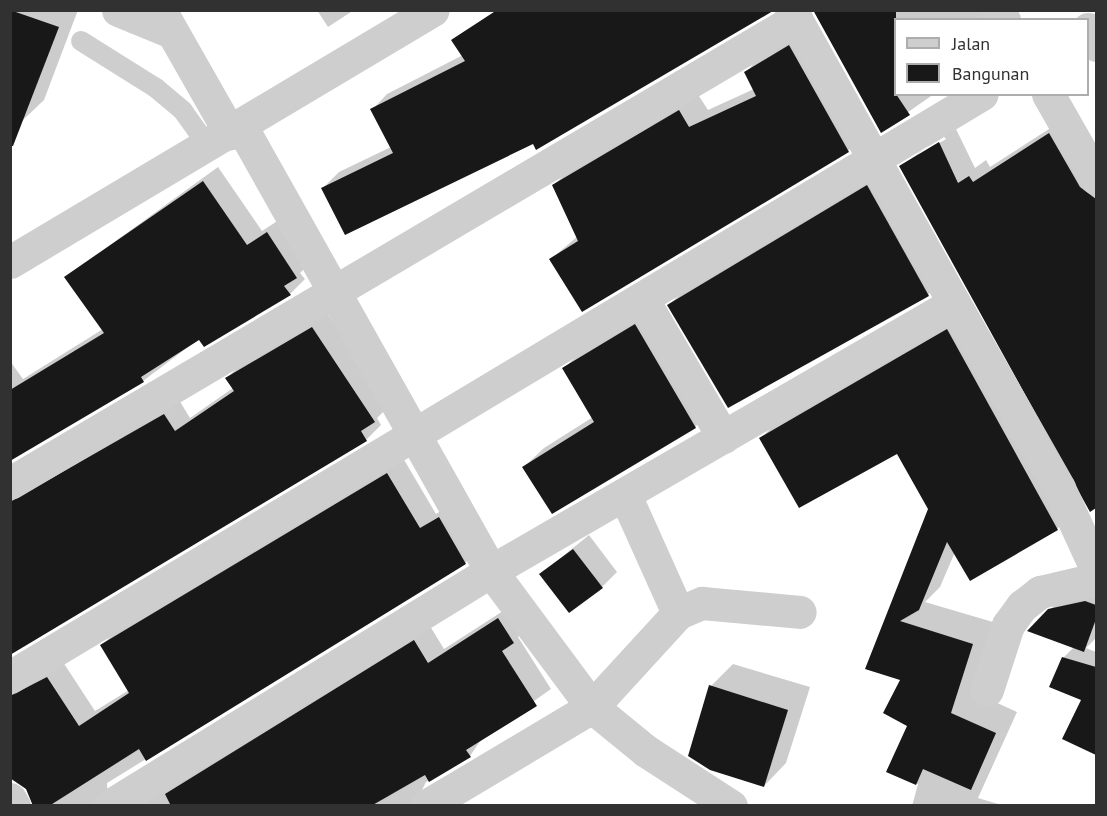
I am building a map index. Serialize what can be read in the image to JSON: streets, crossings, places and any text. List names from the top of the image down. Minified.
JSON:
{"legend":["Jalan","Bangunan"]}
